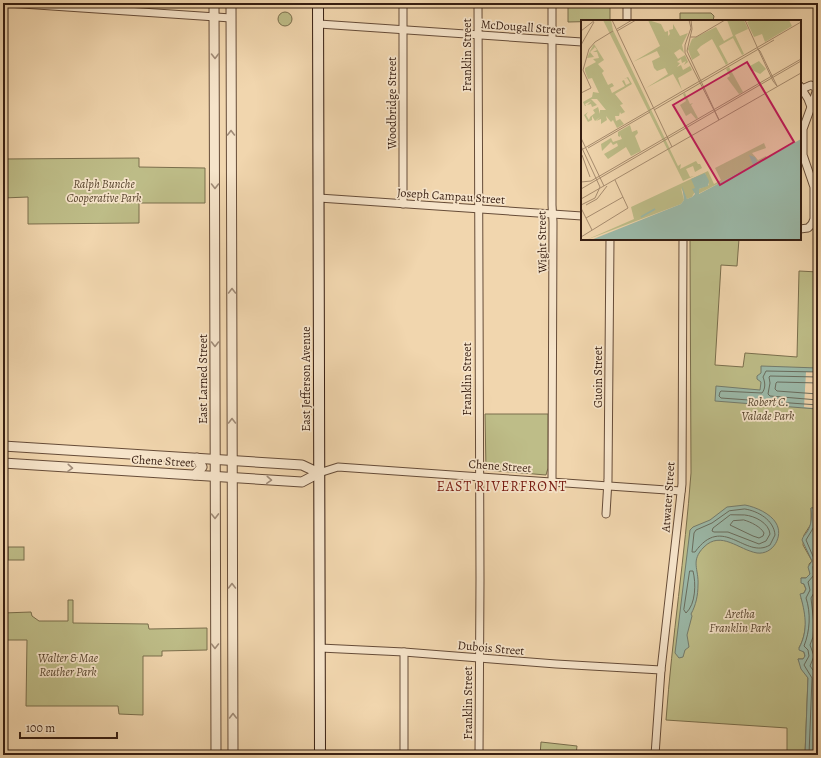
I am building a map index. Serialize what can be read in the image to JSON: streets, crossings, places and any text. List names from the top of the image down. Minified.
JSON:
{"streets":{"main road":["East Jefferson Avenue"],"street":["McDougall Street","Franklin Street","Woodbridge Street","Joseph Campau Street","Wight Street","Guoin Street","East Larned Street","Chene Street","Atwater Street","Dubois Street"]},"crossings":[["McDougall Street","Franklin Street"],["McDougall Street","Woodbridge Street"],["McDougall Street","Wight Street"],["McDougall Street","East Jefferson Avenue"],["Franklin Street","Joseph Campau Street"],["Franklin Street","Chene Street"],["Franklin Street","Dubois Street"],["Woodbridge Street","Joseph Campau Street"],["Joseph Campau Street","Wight Street"],["Joseph Campau Street","East Jefferson Avenue"],["Wight Street","Chene Street"],["Guoin Street","Chene Street"],["East Larned Street","Chene Street"],["East Jefferson Avenue","Chene Street"],["East Jefferson Avenue","Dubois Street"],["Chene Street","Atwater Street"],["Atwater Street","Dubois Street"]],"districts":["EAST RIVERFRONT"],"parks":["Ralph Bunche Cooperative Park","Robert C. Valade Park","Aretha Franklin Park","Walter & Mae Reuther Park"],"scale_bar":"100 m"}
